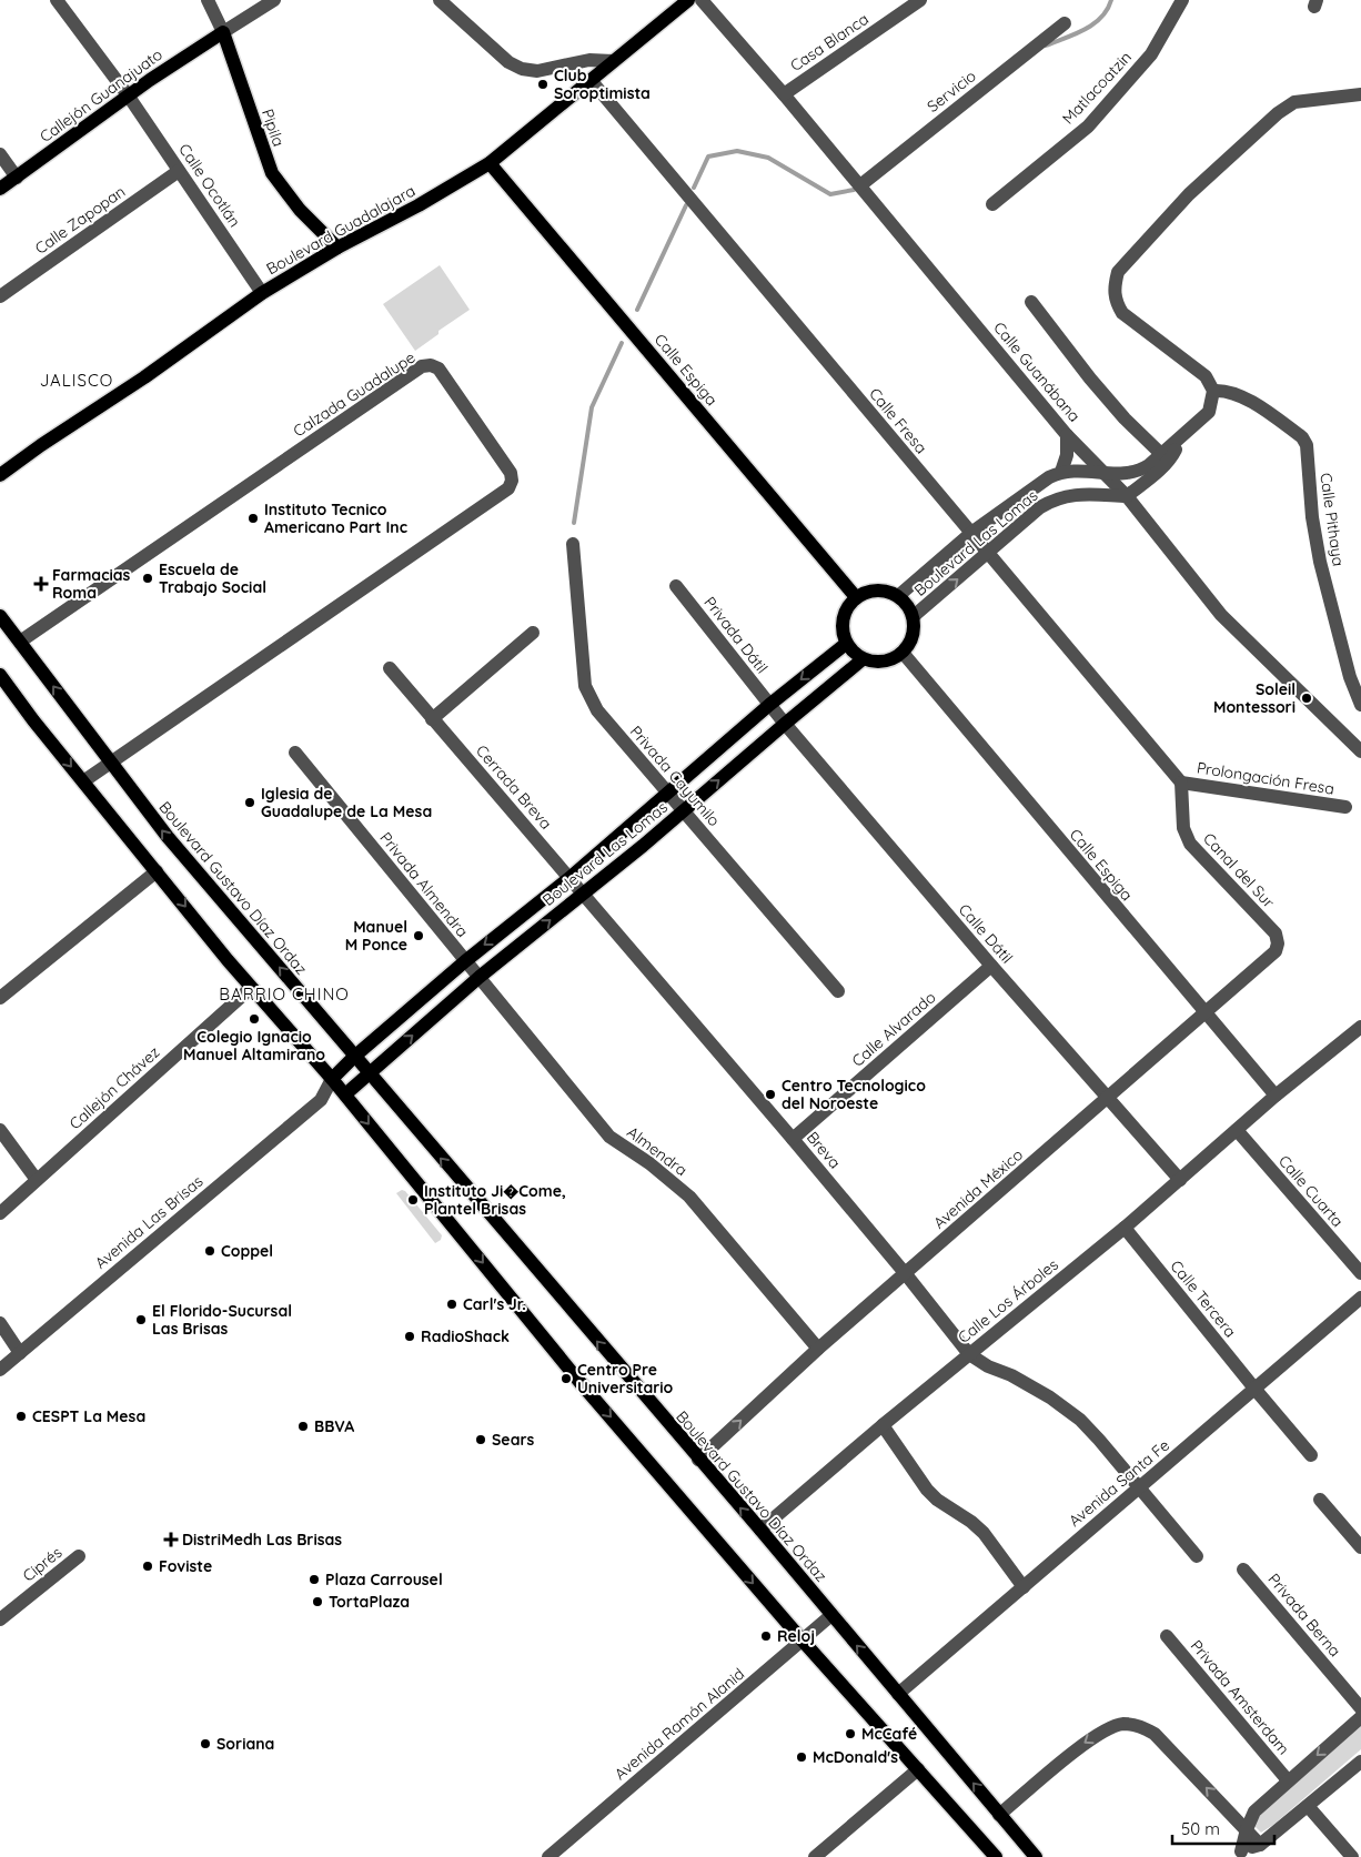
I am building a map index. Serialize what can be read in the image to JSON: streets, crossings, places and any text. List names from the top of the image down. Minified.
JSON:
{"streets":{"main road":["Callejón Guanajuato","Pipila","Boulevard Guadalajara","Calle Espiga","Boulevard Las Lomas","Boulevard Gustavo Díaz Ordaz"],"street":["Casa Blanca","Matlacoatzin","Servicio","Calle Ocotlán","Calle Zapopan","Calle Guanábana","Calzada Guadalupe","Calle Fresa","Calle Pithaya","Privada Dátil","Privada Cayumilo","Prolongación Fresa","Cerrada Breva","Canal del Sur","Privada Almendra","Calle Dátil","Calle Alvarado","Callejón Chávez","Breva","Almendra","Avenida México","Calle Cuarta","Avenida Las Brisas","Calle Tercera","Calle Los Árboles","Avenida Santa Fe","Ciprés","Privada Berna","Privada Amsterdam","Avenida Ramón Alanid"]},"crossings":[["Casa Blanca","Calle Guanábana"],["Servicio","Calle Guanábana"],["Callejón Guanajuato","Pipila"],["Callejón Guanajuato","Calle Ocotlán"],["Pipila","Boulevard Guadalajara"],["Calle Ocotlán","Calle Zapopan"],["Calle Ocotlán","Boulevard Guadalajara"],["Boulevard Guadalajara","Calle Espiga"],["Boulevard Guadalajara","Calle Fresa"],["Calle Espiga","Boulevard Las Lomas"],["Calle Espiga","Avenida México"],["Calle Espiga","Calle Los Árboles"],["Calle Guanábana","Boulevard Las Lomas"],["Calzada Guadalupe","Boulevard Gustavo Díaz Ordaz"],["Calle Fresa","Boulevard Las Lomas"],["Calle Fresa","Prolongación Fresa"],["Calle Fresa","Canal del Sur"],["Calle Pithaya","Boulevard Las Lomas"],["Boulevard Las Lomas","Privada Dátil"],["Boulevard Las Lomas","Privada Cayumilo"],["Boulevard Las Lomas","Cerrada Breva"],["Boulevard Las Lomas","Privada Almendra"],["Boulevard Las Lomas","Boulevard Gustavo Díaz Ordaz"],["Boulevard Las Lomas","Calle Dátil"],["Boulevard Las Lomas","Breva"],["Boulevard Las Lomas","Almendra"],["Boulevard Las Lomas","Avenida Las Brisas"],["Privada Dátil","Calle Dátil"],["Prolongación Fresa","Canal del Sur"],["Cerrada Breva","Breva"],["Canal del Sur","Avenida México"],["Privada Almendra","Almendra"],["Boulevard Gustavo Díaz Ordaz","Avenida México"],["Boulevard Gustavo Díaz Ordaz","Calle Los Árboles"],["Boulevard Gustavo Díaz Ordaz","Avenida Santa Fe"],["Boulevard Gustavo Díaz Ordaz","Avenida Ramón Alanid"],["Calle Dátil","Calle Alvarado"],["Calle Dátil","Avenida México"],["Calle Dátil","Calle Los Árboles"],["Calle Alvarado","Breva"],["Breva","Avenida México"],["Breva","Calle Los Árboles"],["Breva","Avenida Santa Fe"],["Almendra","Avenida México"],["Calle Cuarta","Calle Los Árboles"],["Calle Tercera","Calle Los Árboles"],["Calle Tercera","Avenida Santa Fe"]],"districts":["JALISCO","BARRIO CHINO"],"places":{"other":["Club Soroptimista","Instituto Tecnico Americano Part Inc","Escuela de Trabajo Social","Soleil Montessori","Iglesia de Guadalupe de La Mesa","Manuel M Ponce","Colegio Ignacio Manuel Altamirano","Centro Tecnologico del Noroeste","Instituto Ji�Come, Plantel Brisas","Coppel","Carl's Jr.","El Florido-Sucursal Las Brisas","RadioShack","Centro Pre Universitario","CESPT La Mesa","BBVA","Sears","Foviste","Plaza Carrousel","TortaPlaza","Reloj","McCafé","Soriana","McDonald's"],"health":["Farmacias Roma","DistriMedh Las Brisas"]},"scale_bar":"50 m"}
